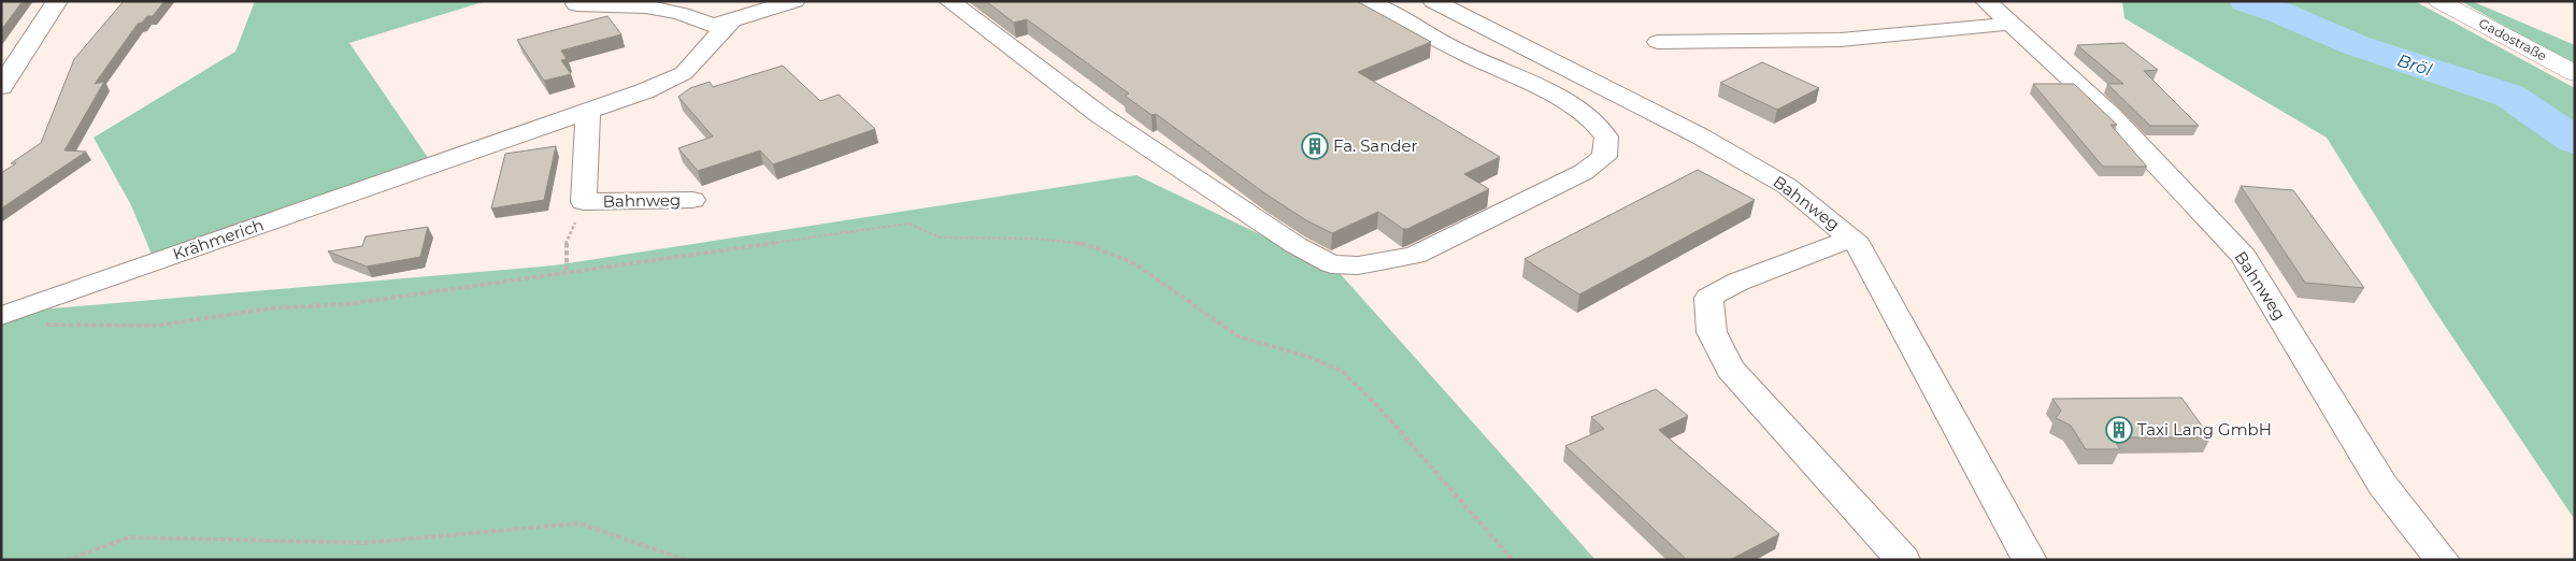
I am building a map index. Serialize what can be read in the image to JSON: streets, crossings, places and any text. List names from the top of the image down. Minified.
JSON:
{"streets":{"main road":["Gadostraße"],"street":["Bahnweg","Krähmerich"]},"water":["Bröl"],"places":{"building":["Fa. Sander","Taxi Lang GmbH"]}}
